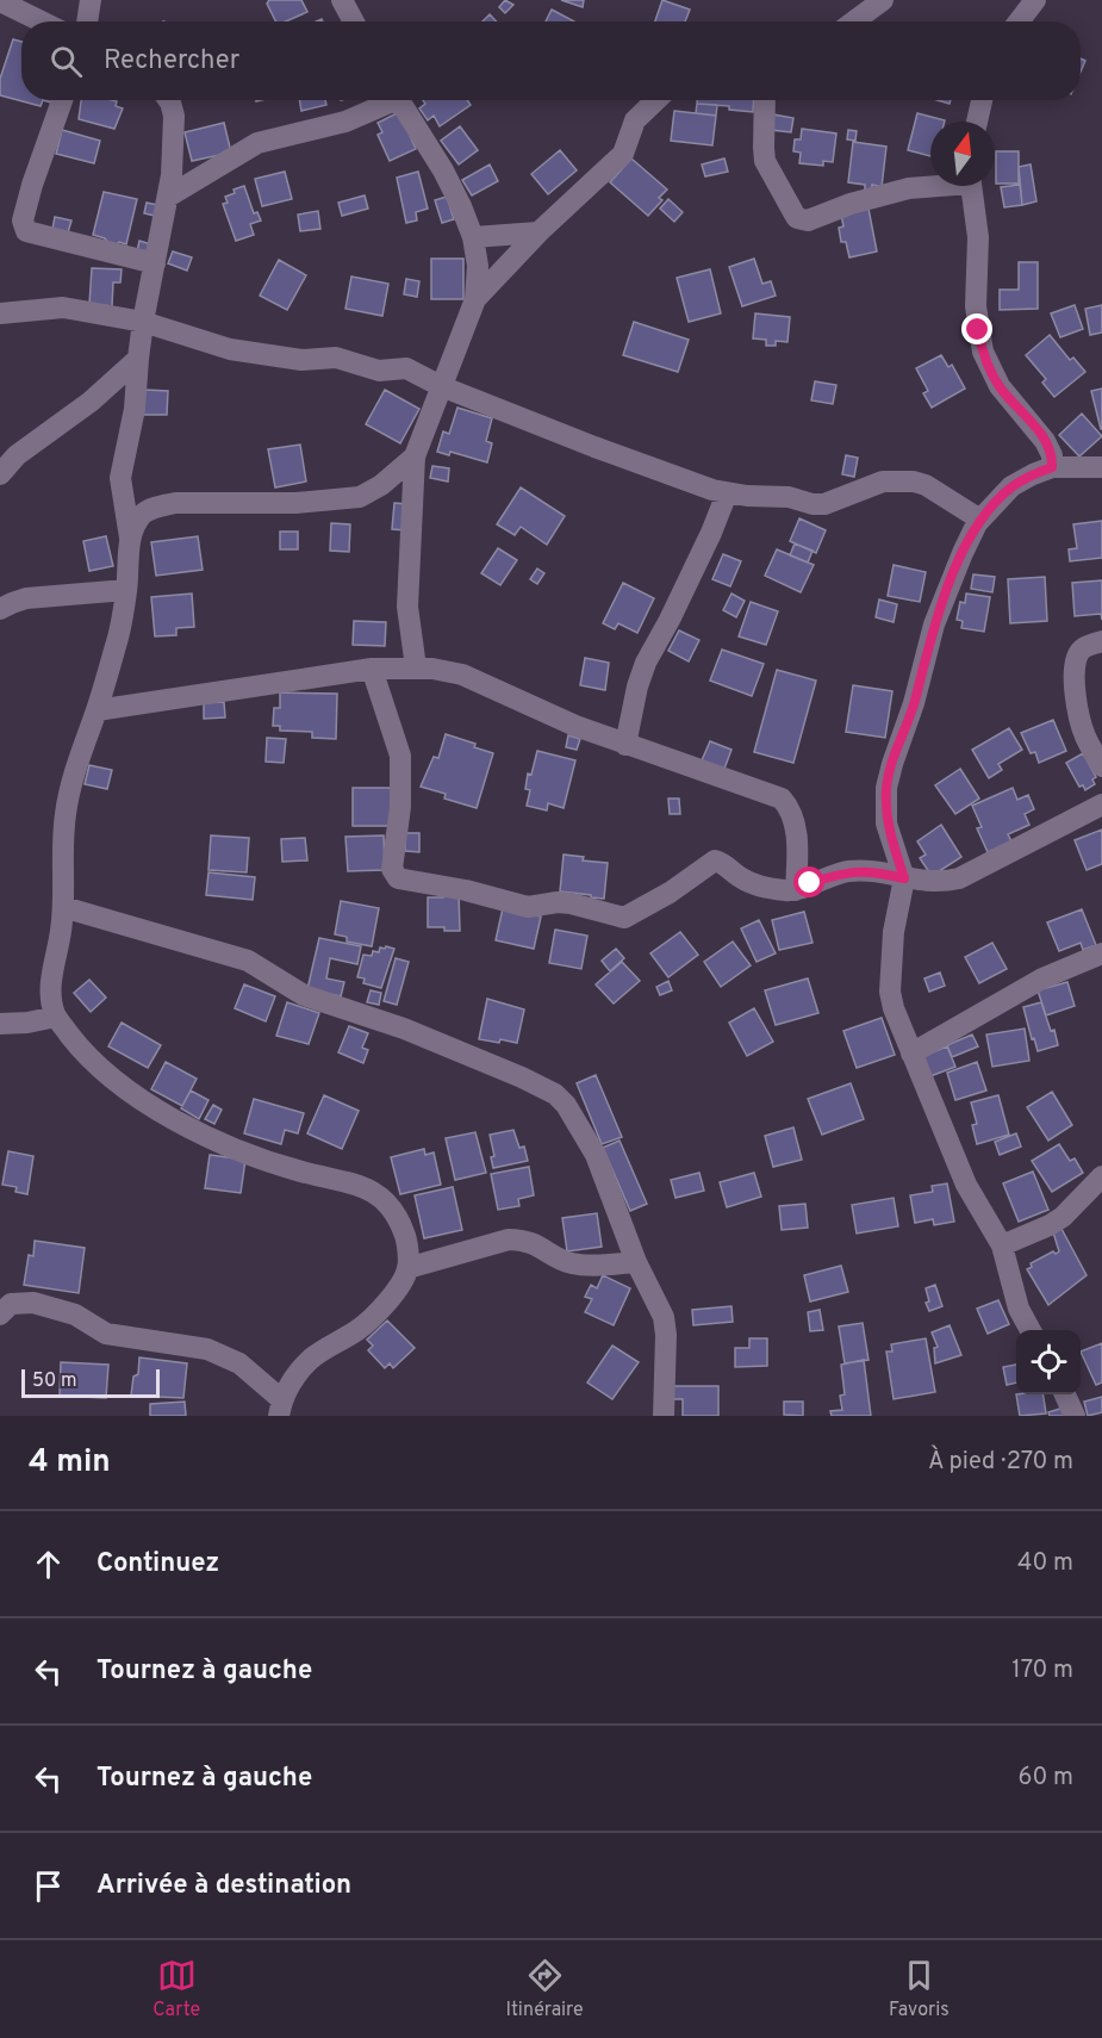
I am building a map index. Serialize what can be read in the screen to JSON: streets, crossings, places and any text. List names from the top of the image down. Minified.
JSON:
{"scale_bar":"50 m","north":"top","page":{"search":"Rechercher","scale":"50 m","heading":["4 min","À pied · 270 m"],"list":[["Continuez","40 m"],["Tournez à gauche","170 m"],["Tournez à gauche","60 m"],"Arrivée à destination"],"nav":["Carte","Itinéraire","Favoris"]}}
